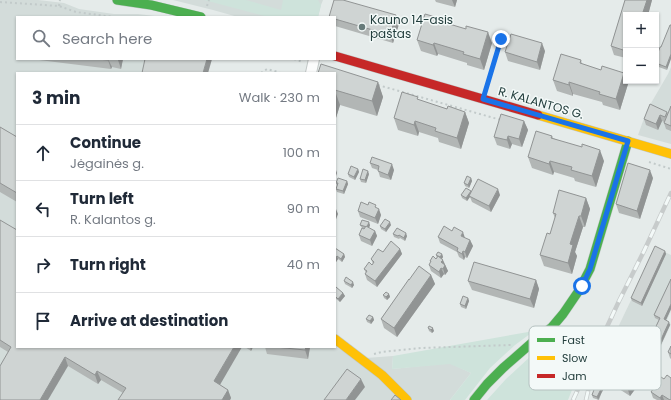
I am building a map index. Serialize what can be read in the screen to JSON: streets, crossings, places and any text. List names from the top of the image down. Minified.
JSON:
{"streets":{"main road":["R. KALANTOS G."]},"places":["Kauno 14-asis paštas"],"legend":["Fast","Slow","Jam"],"page":{"map_buttons":["+","−"],"search":"Search here","heading":["3 min","Walk · 230 m"],"list":[["Continue","Jėgainės g.","100 m"],["Turn left","R. Kalantos g.","90 m"],["Turn right","40 m"],"Arrive at destination"]}}
